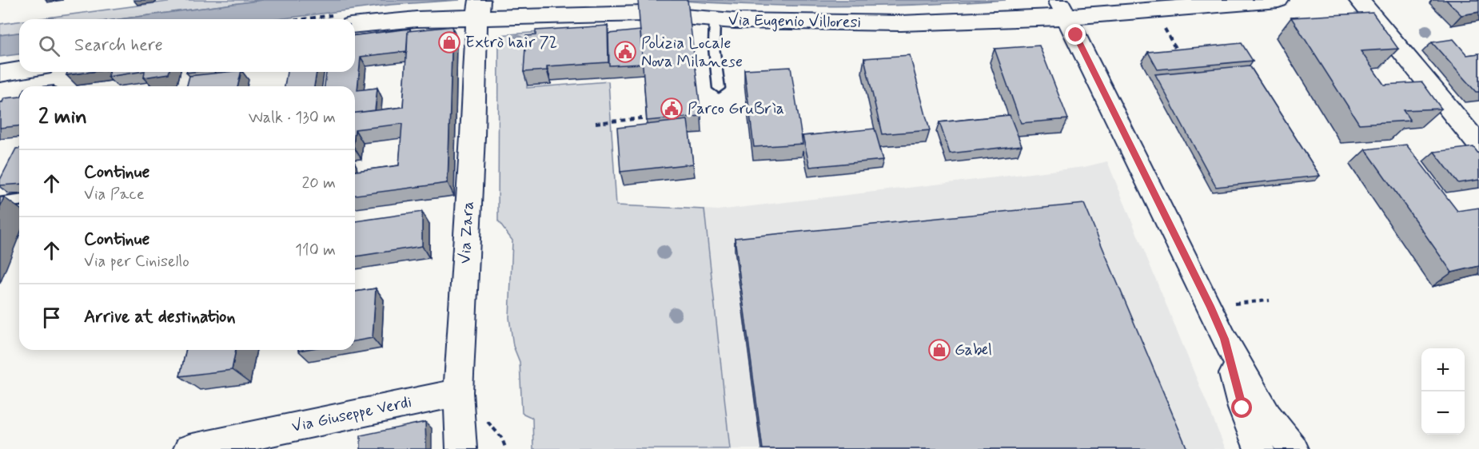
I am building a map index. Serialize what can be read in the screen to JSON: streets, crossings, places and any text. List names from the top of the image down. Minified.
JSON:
{"streets":{"street":["Via Eugenio Villoresi","Via Zara","Via Giuseppe Verdi"]},"crossings":[["Via Eugenio Villoresi","Via Zara"],["Via Zara","Via Giuseppe Verdi"]],"places":{"shop":["Extrò hair 72","Gabel"],"public building":["Polizia Locale Nova Milanese","Parco GruBrìa"]},"page":{"search":"Search here","heading":["2 min","Walk · 130 m"],"list":[["Continue","Via Pace","20 m"],["Continue","Via per Cinisello","110 m"],"Arrive at destination"],"map_buttons":["+","−"]}}
